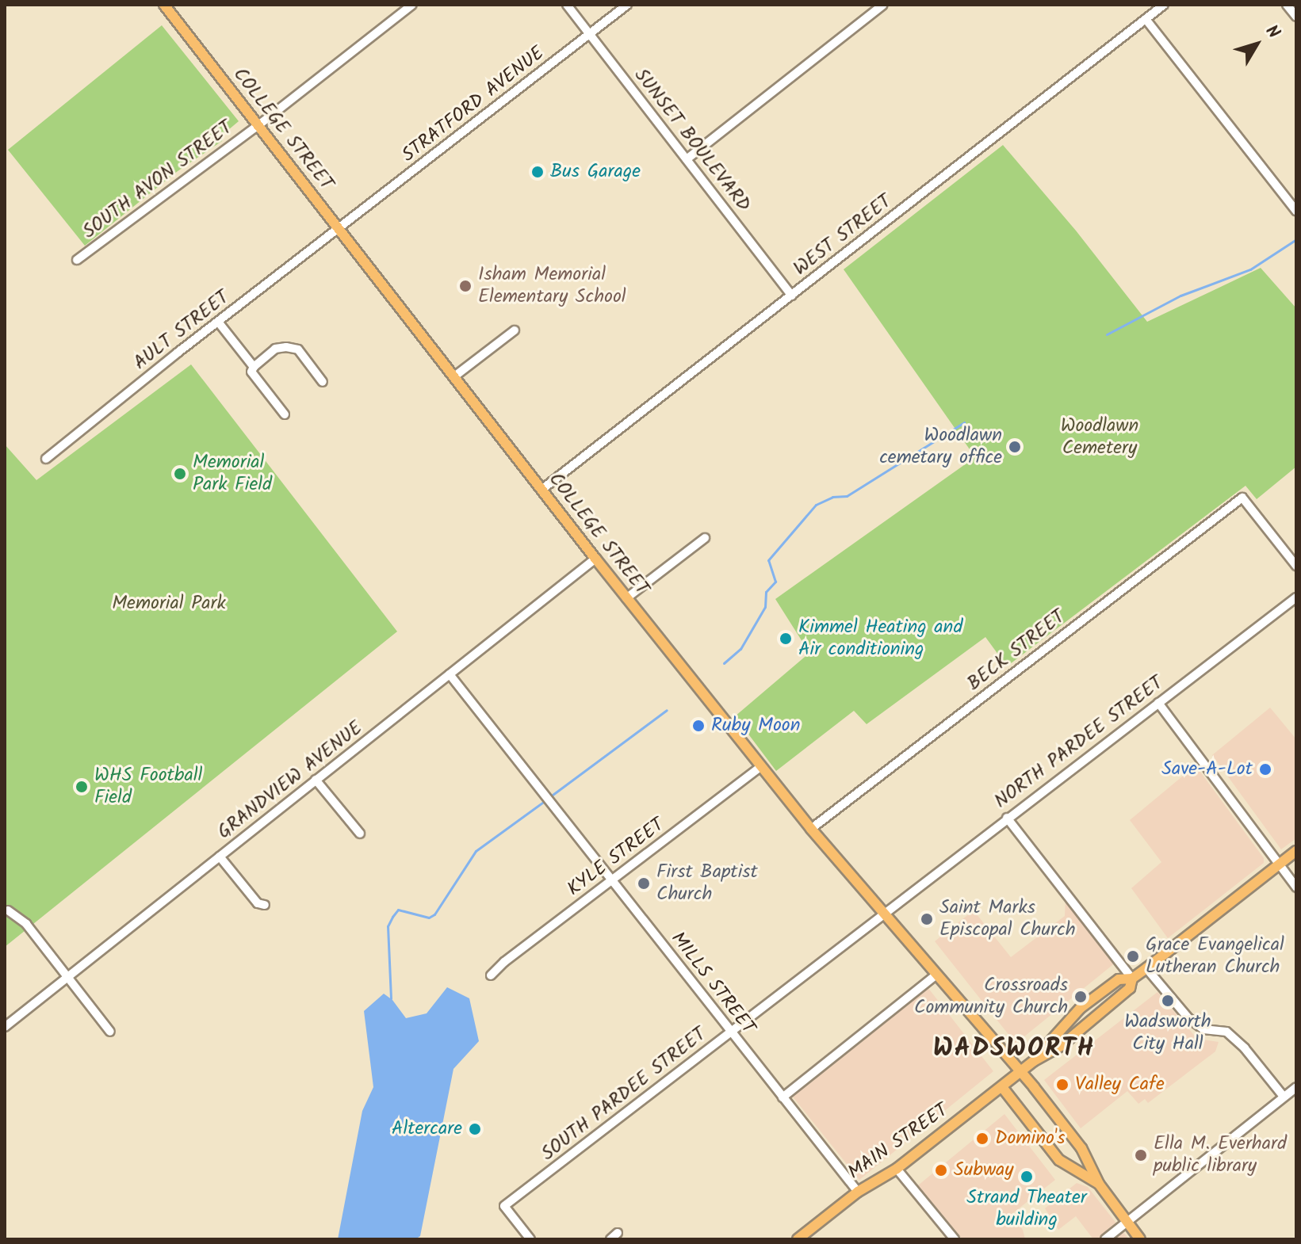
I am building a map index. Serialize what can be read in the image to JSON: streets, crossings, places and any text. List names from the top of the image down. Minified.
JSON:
{"streets":{"main road":["COLLEGE STREET","MAIN STREET"],"street":["STRATFORD AVENUE","SUNSET BOULEVARD","SOUTH AVON STREET","WEST STREET","AULT STREET","BECK STREET","NORTH PARDEE STREET","GRANDVIEW AVENUE","KYLE STREET","MILLS STREET","SOUTH PARDEE STREET"]},"crossings":[["STRATFORD AVENUE","COLLEGE STREET"],["STRATFORD AVENUE","SUNSET BOULEVARD"],["STRATFORD AVENUE","AULT STREET"],["COLLEGE STREET","SOUTH AVON STREET"],["COLLEGE STREET","WEST STREET"],["COLLEGE STREET","AULT STREET"],["COLLEGE STREET","BECK STREET"],["COLLEGE STREET","NORTH PARDEE STREET"],["COLLEGE STREET","GRANDVIEW AVENUE"],["COLLEGE STREET","KYLE STREET"],["COLLEGE STREET","SOUTH PARDEE STREET"],["COLLEGE STREET","MAIN STREET"],["SUNSET BOULEVARD","WEST STREET"],["NORTH PARDEE STREET","SOUTH PARDEE STREET"],["GRANDVIEW AVENUE","MILLS STREET"],["KYLE STREET","MILLS STREET"],["MILLS STREET","SOUTH PARDEE STREET"],["MILLS STREET","MAIN STREET"]],"districts":["WADSWORTH"],"parks":["Woodlawn Cemetery","Memorial Park"],"places":["Bus Garage","Isham Memorial Elementary School","Woodlawn cemetary office","Memorial Park Field","Kimmel Heating and Air conditioning","Ruby Moon","Save-A-Lot","WHS Football Field","First Baptist Church","Saint Marks Episcopal Church","Grace Evangelical Lutheran Church","Crossroads Community Church","Wadsworth City Hall","Valley Cafe","Altercare","Domino's","Ella M. Everhard public library","Subway","Strand Theater building"],"north":"top right"}
